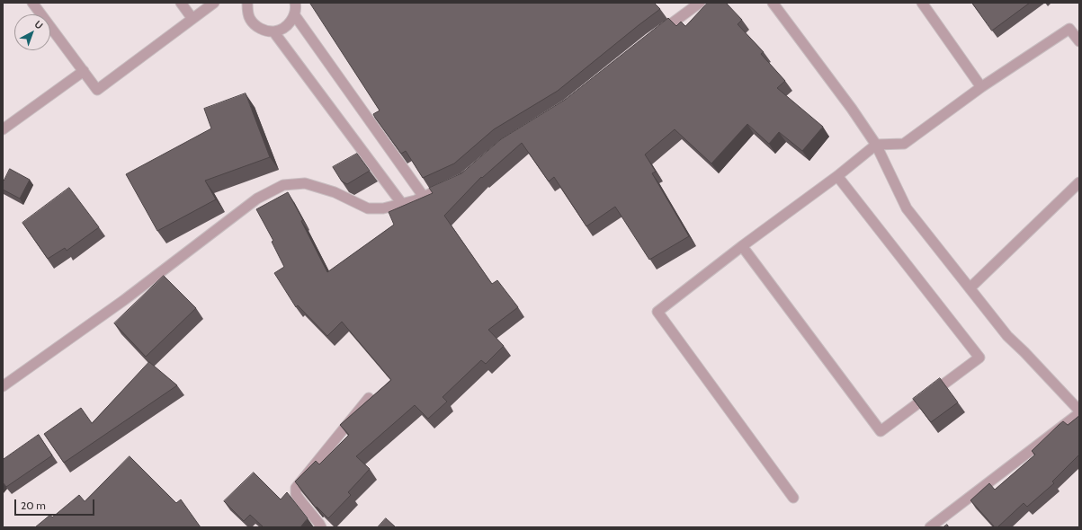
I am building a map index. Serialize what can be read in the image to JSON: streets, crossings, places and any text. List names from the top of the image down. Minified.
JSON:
{"scale_bar":"20 m","north":"top right"}
